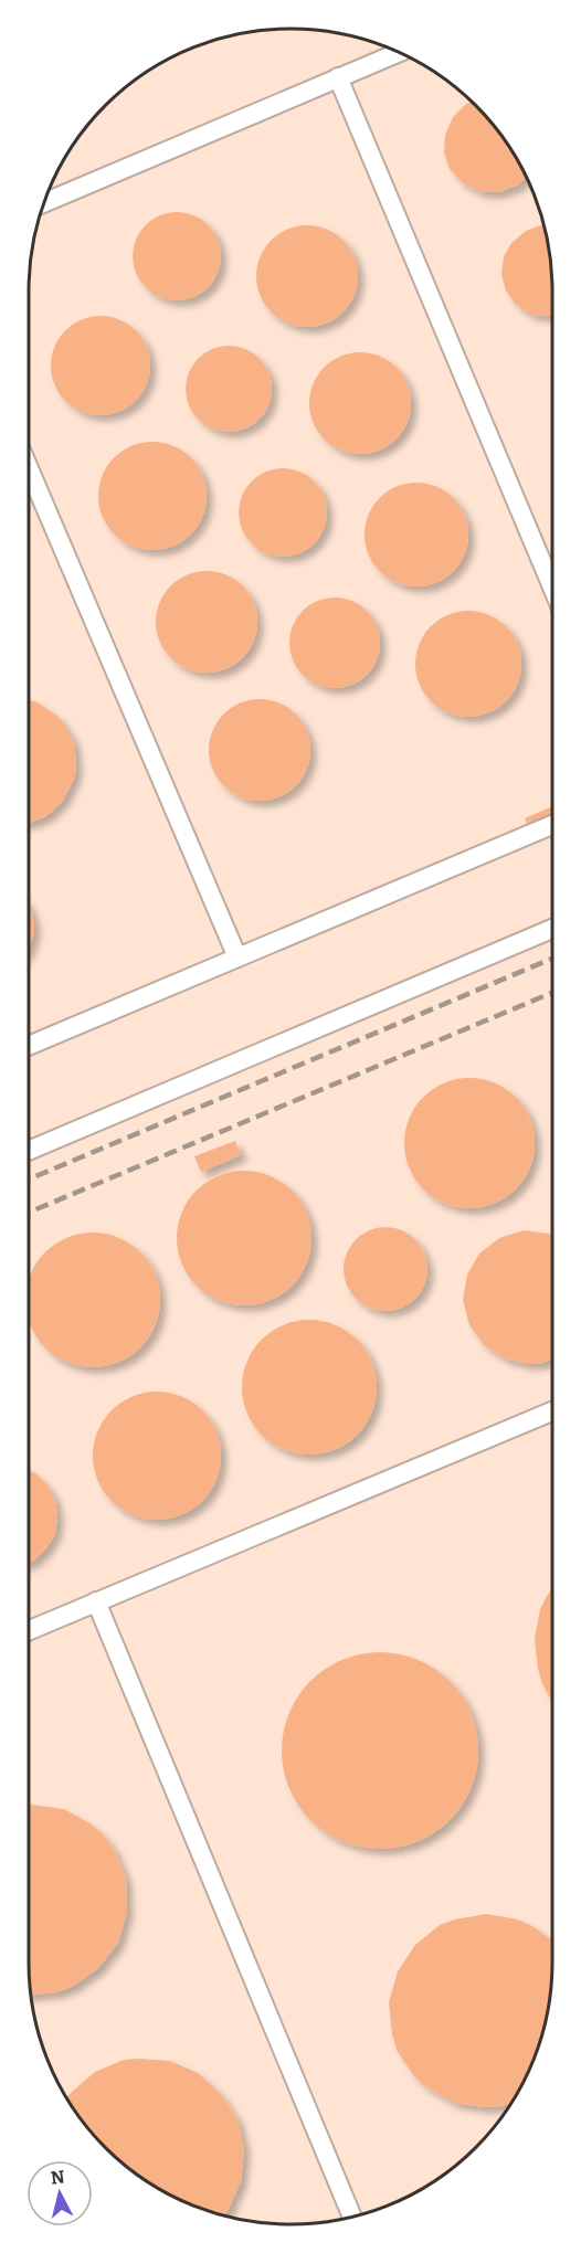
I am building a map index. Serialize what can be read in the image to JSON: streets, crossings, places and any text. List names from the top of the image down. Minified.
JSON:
{"north":"top"}
